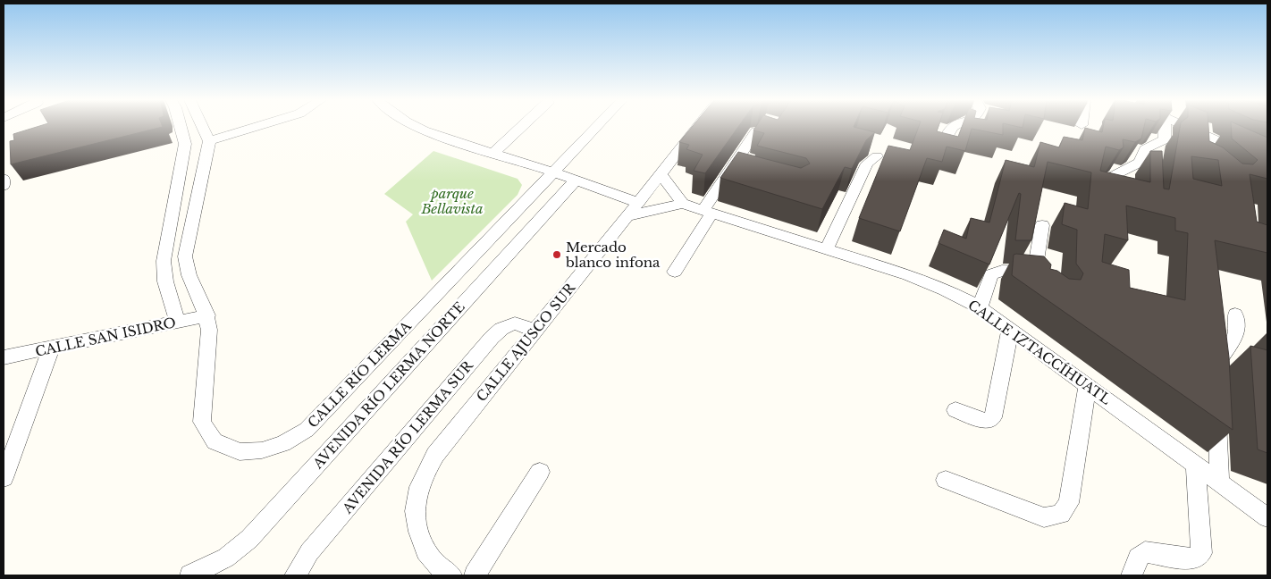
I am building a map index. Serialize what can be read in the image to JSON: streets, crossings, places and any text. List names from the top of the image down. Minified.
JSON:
{"streets":{"street":["CALLE SAN ISIDRO","CALLE AJUSCO SUR","CALLE IZTACCÍHUATL","CALLE RÍO LERMA","AVENIDA RÍO LERMA NORTE","AVENIDA RÍO LERMA SUR"]},"crossings":[["CALLE SAN ISIDRO","CALLE RÍO LERMA"],["CALLE AJUSCO SUR","AVENIDA RÍO LERMA SUR"]],"parks":["parque Bellavista"],"places":["Mercado blanco infona"]}
